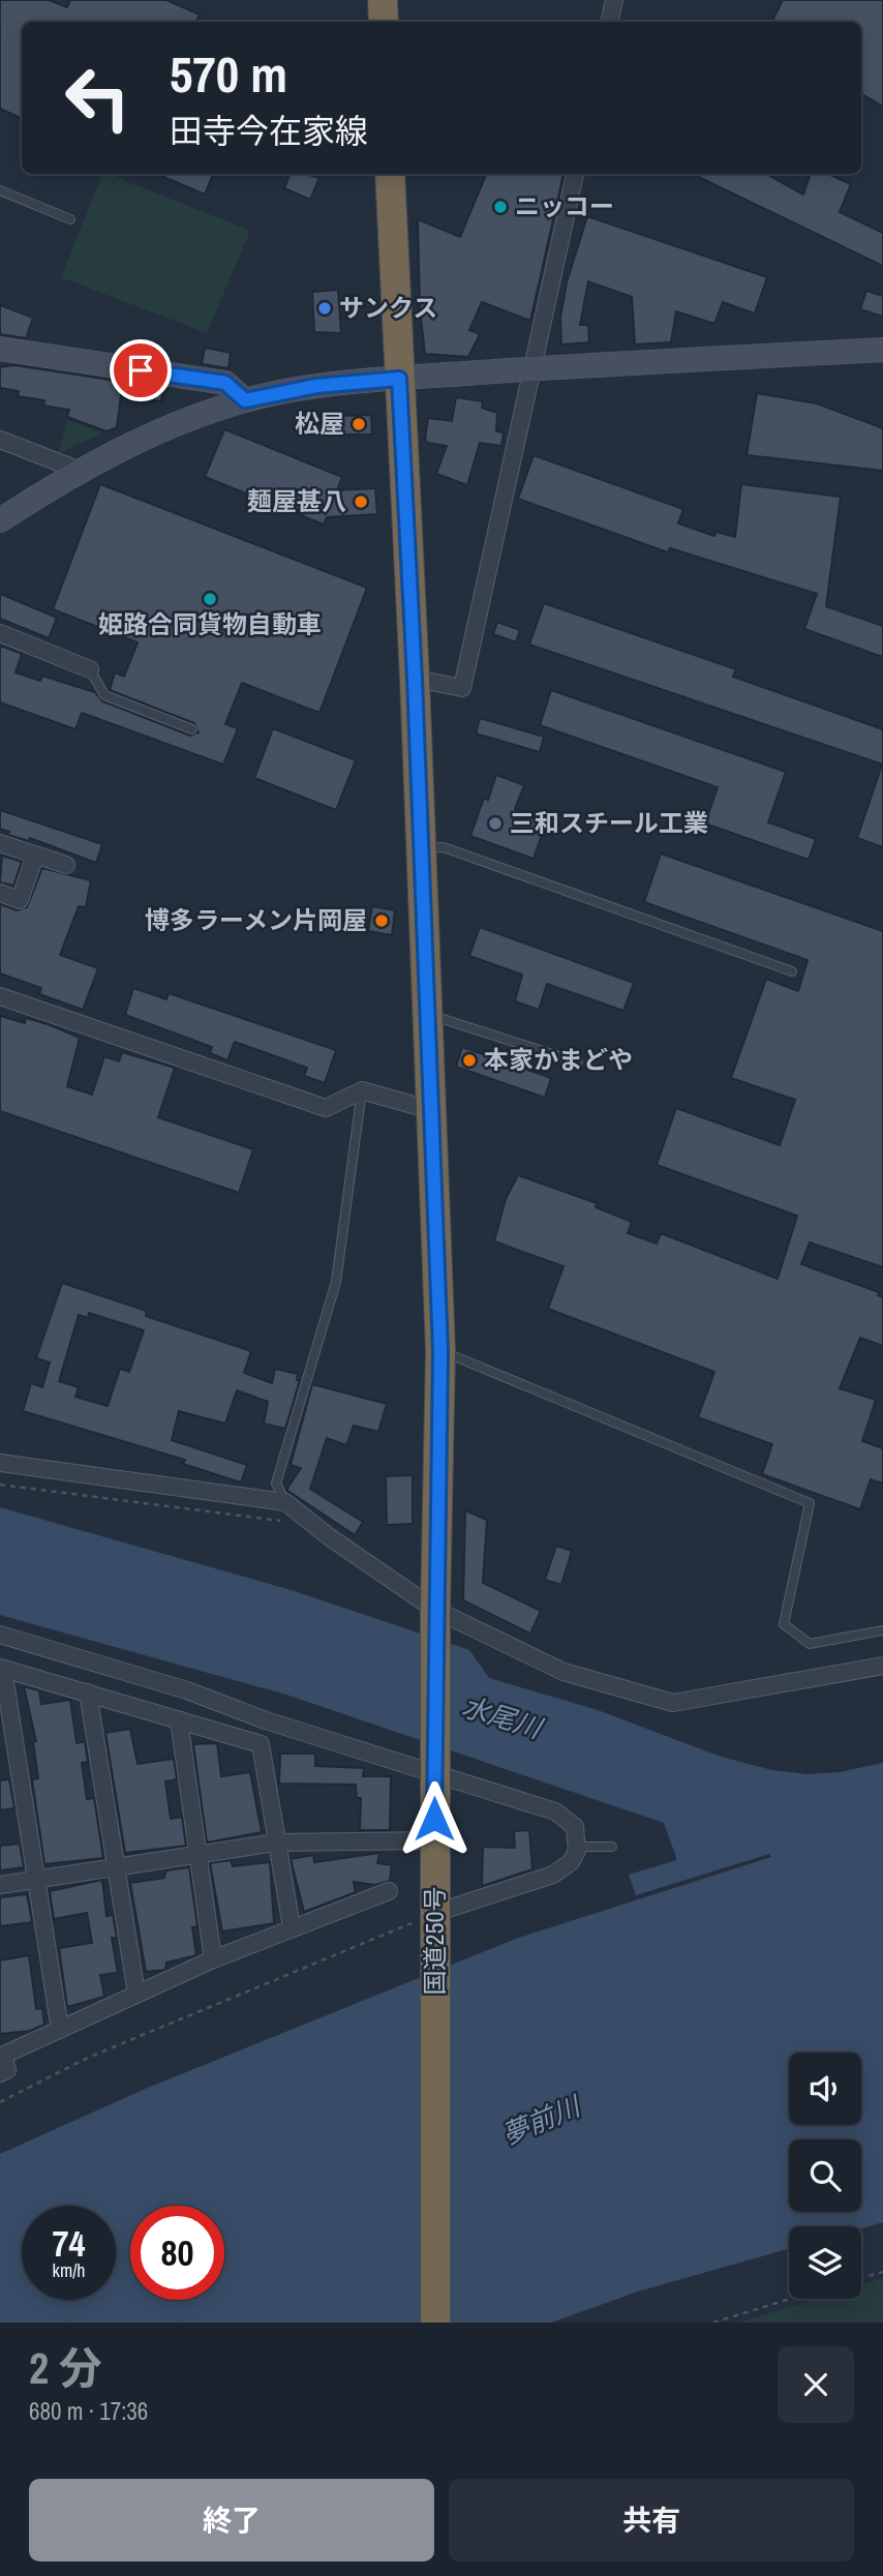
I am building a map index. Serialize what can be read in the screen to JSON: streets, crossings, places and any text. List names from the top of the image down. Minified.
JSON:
{"streets":{"highway":["国道250号"]},"water":["水尾川","夢前川"],"places":["ニッコー","サンクス","松屋","麺屋甚八","姫路合同貨物自動車","三和スチール工業","博多ラーメン片岡屋","本家かまどや"],"page":{"turn":["570 m","田寺今在家線"],"speed":"74 km/h","limit":"80","heading":["2 分","680 m · 17:36"],"buttons":["終了","共有"]}}
